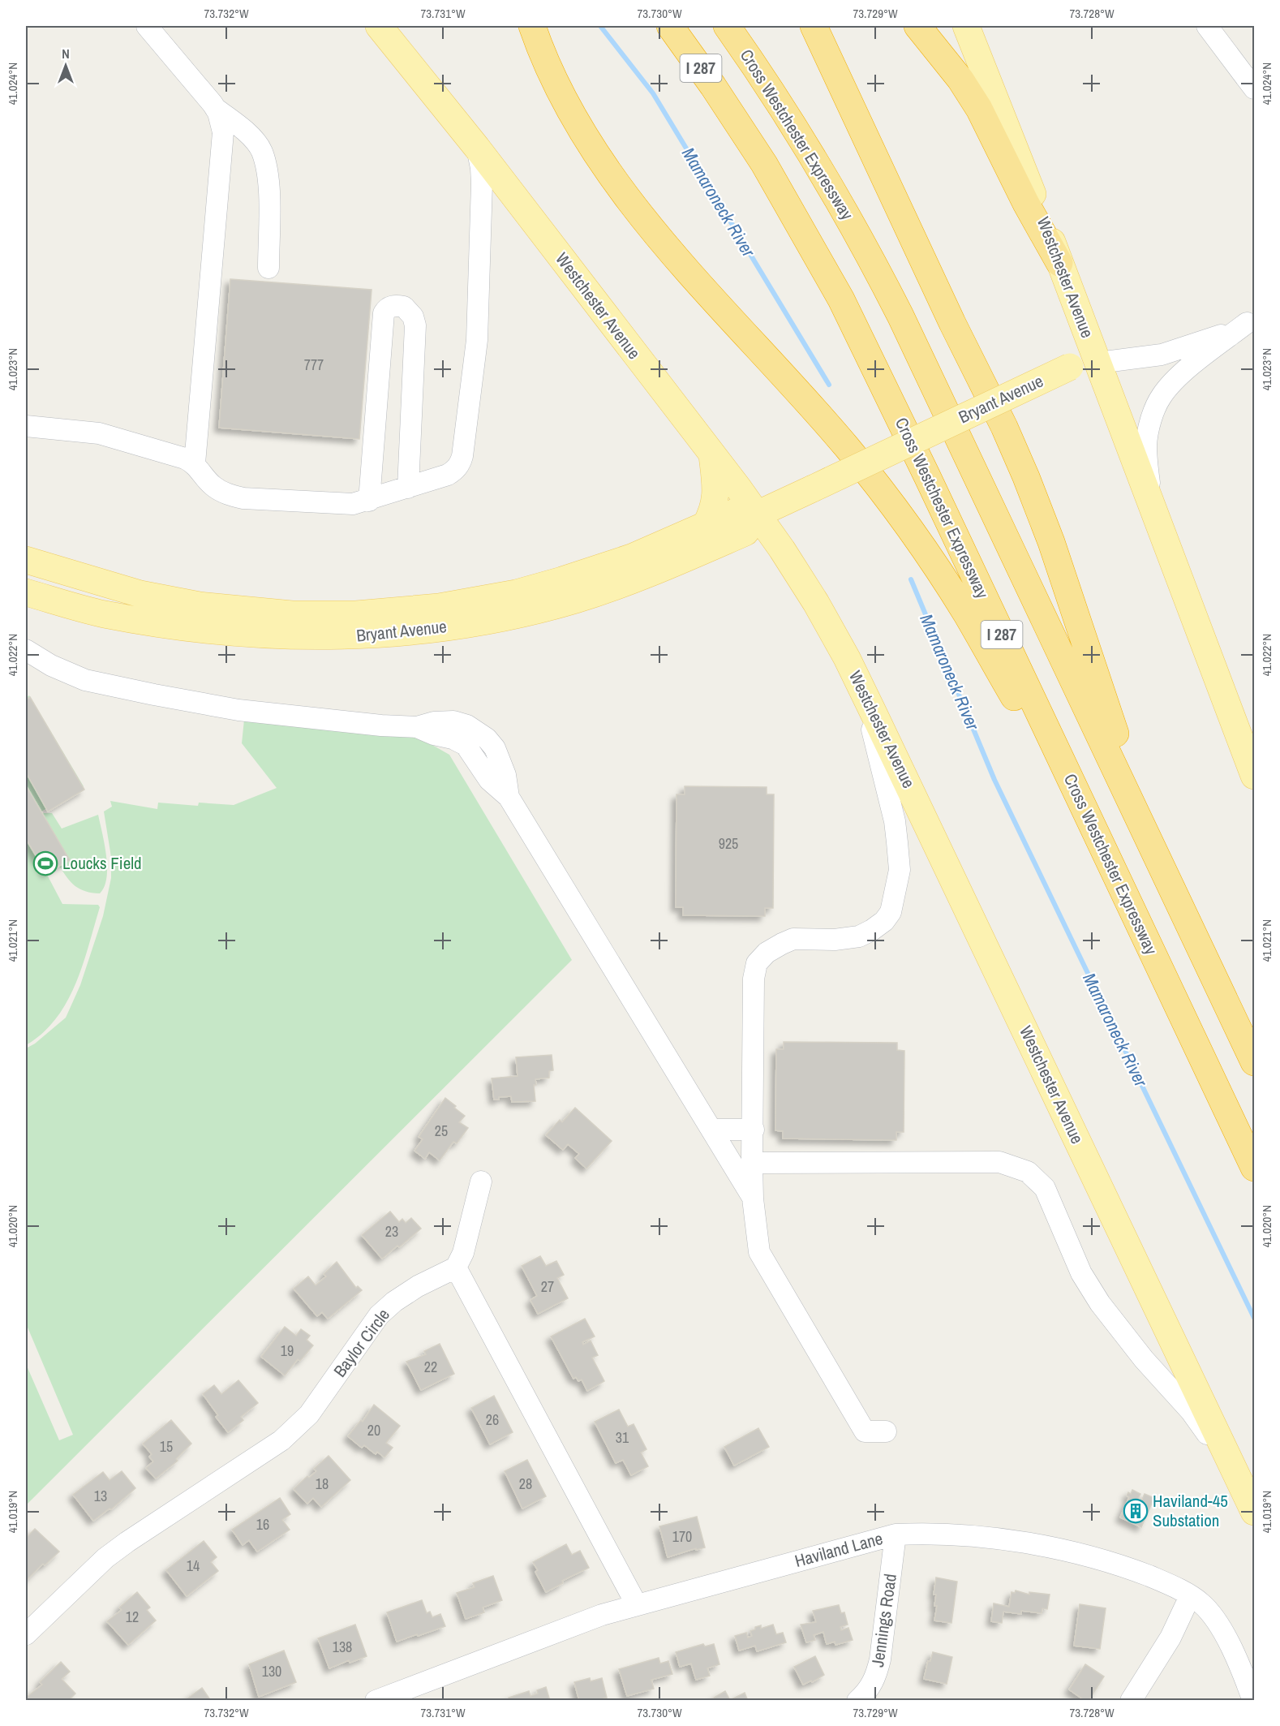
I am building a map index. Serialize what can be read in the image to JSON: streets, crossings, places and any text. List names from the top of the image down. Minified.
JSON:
{"streets":{"highway":["I 287","Cross Westchester Expressway"],"main road":["Westchester Avenue","Bryant Avenue"],"street":["Baylor Circle","Haviland Lane","Jennings Road"]},"crossings":[["Westchester Avenue","Bryant Avenue"],["Haviland Lane","Jennings Road"]],"water":["Mamaroneck River"],"places":{"sports":["Loucks Field"],"building":["Haviland-45 Substation"]},"house_numbers":["777","925","25","23","27","19","22","26","20","31","15","18","28","13","16","170","14","12","138","130"],"north":"top","coordinates":["73.732°W","73.731°W","73.730°W","73.729°W","73.728°W","41.024°N","41.023°N","41.022°N","41.021°N","41.020°N","41.019°N"]}
